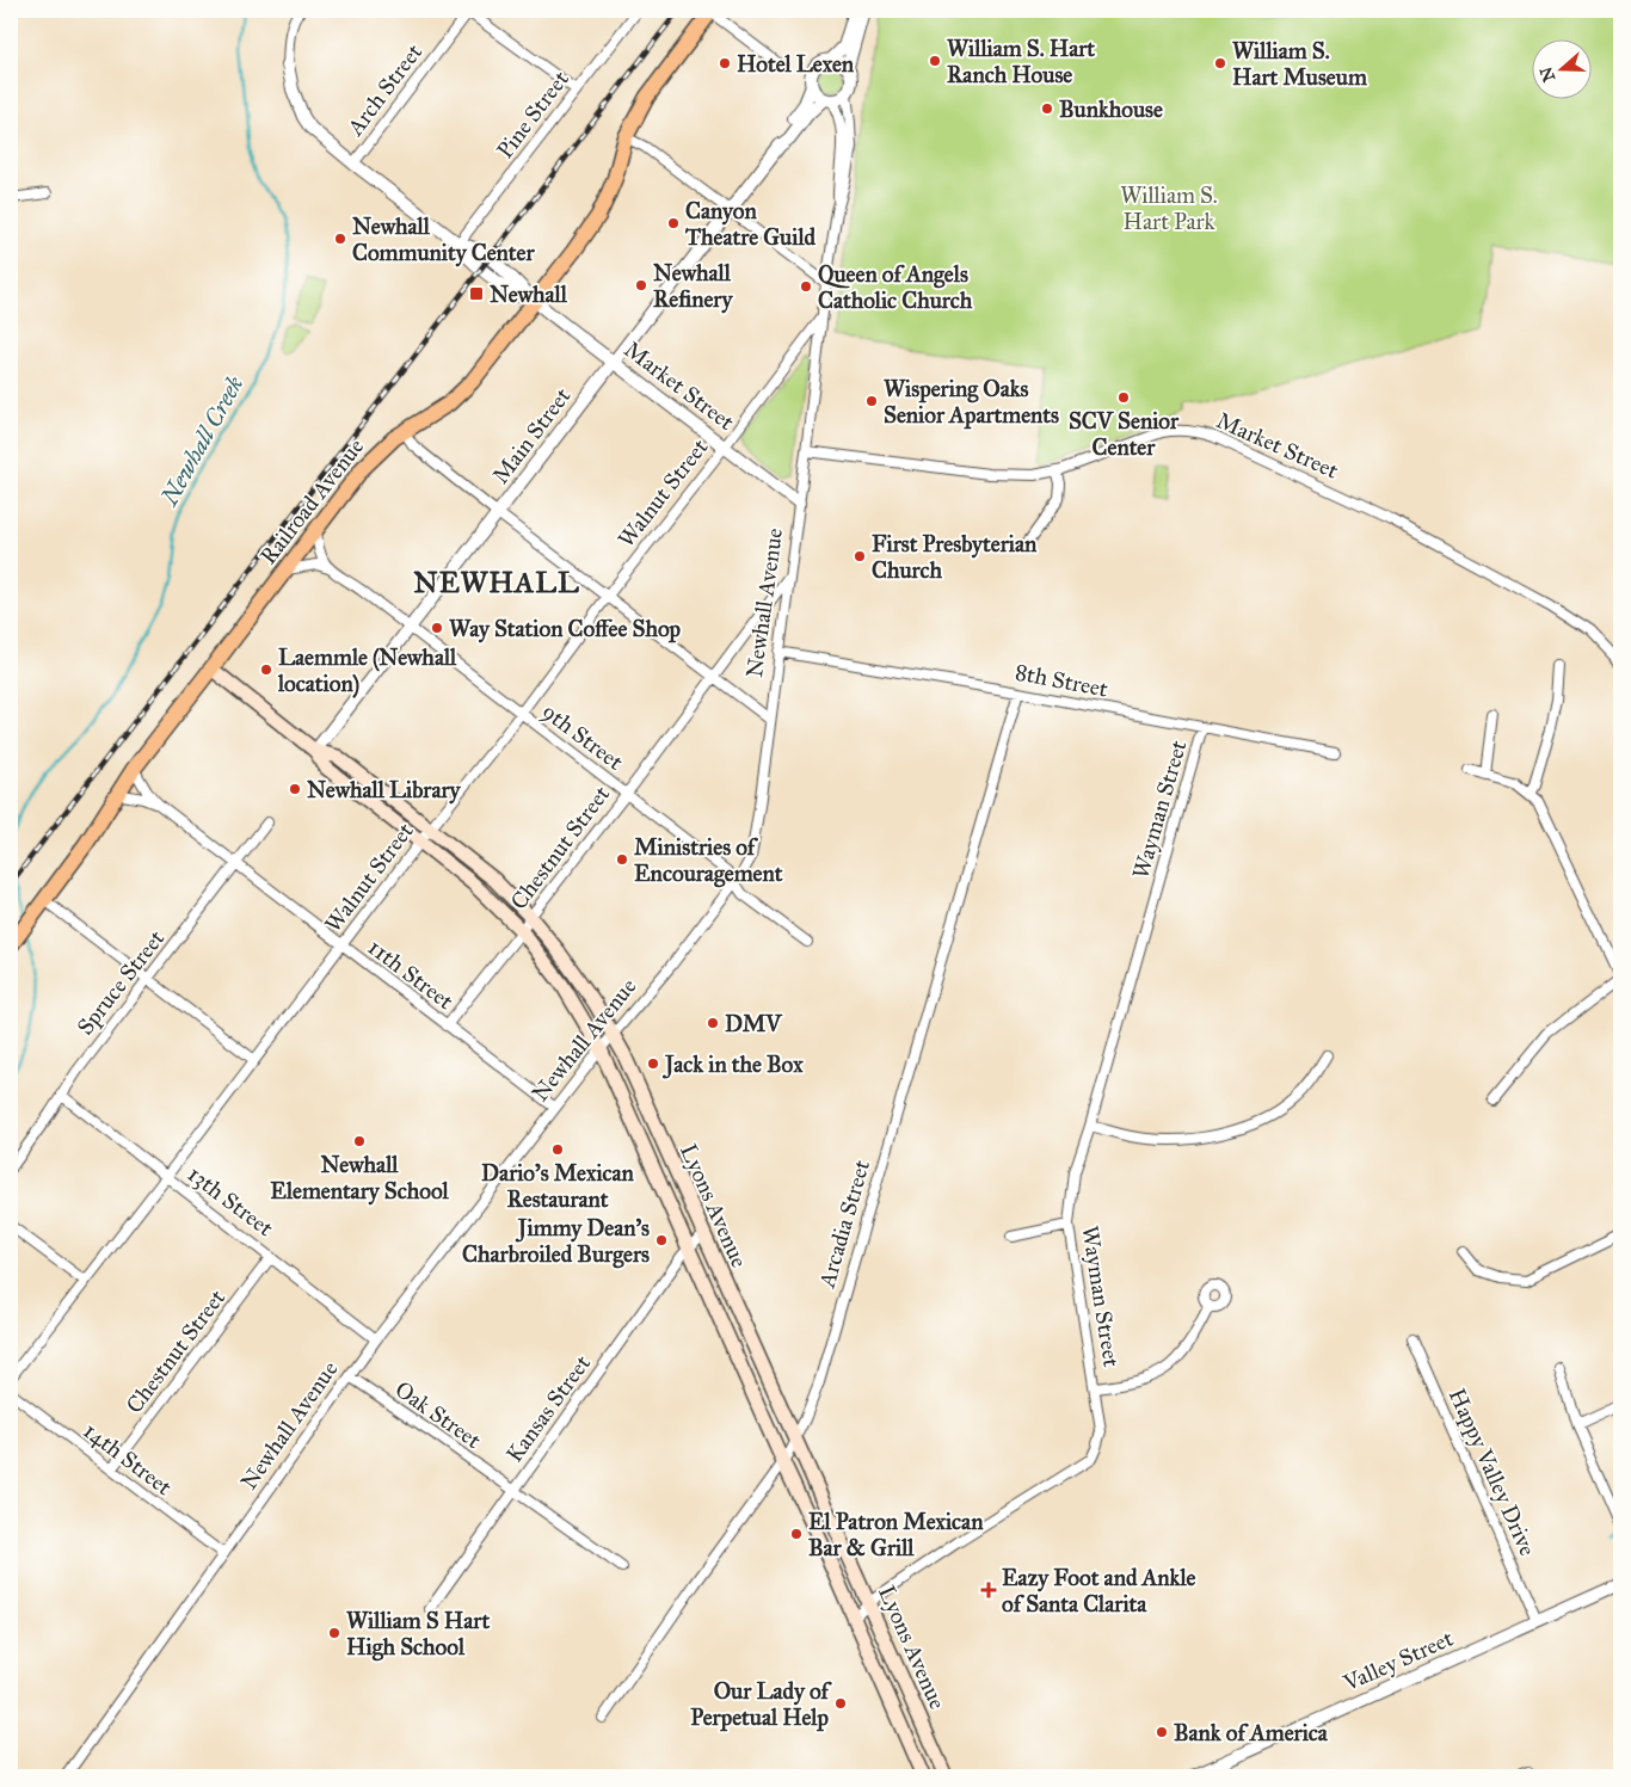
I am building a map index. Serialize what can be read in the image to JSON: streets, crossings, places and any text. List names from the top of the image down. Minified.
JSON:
{"streets":{"main road":["Railroad Avenue","Lyons Avenue"],"street":["Arch Street","Pine Street","Market Street","Main Street","Walnut Street","Newhall Avenue","8th Street","9th Street","Wayman Street","Chestnut Street","11th Street","Spruce Street","13th Street","Arcadia Street","Kansas Street","Oak Street","14th Street","Happy Valley Drive","Valley Street"]},"crossings":[["Arch Street","Market Street"],["Pine Street","Market Street"],["Market Street","Main Street"],["Market Street","Walnut Street"],["Market Street","Railroad Avenue"],["Market Street","Newhall Avenue"],["Main Street","Newhall Avenue"],["Main Street","9th Street"],["Main Street","Lyons Avenue"],["Walnut Street","Newhall Avenue"],["Walnut Street","9th Street"],["Walnut Street","11th Street"],["Walnut Street","13th Street"],["Walnut Street","Lyons Avenue"],["Railroad Avenue","11th Street"],["Railroad Avenue","Lyons Avenue"],["Newhall Avenue","8th Street"],["Newhall Avenue","9th Street"],["Newhall Avenue","Chestnut Street"],["Newhall Avenue","11th Street"],["Newhall Avenue","13th Street"],["Newhall Avenue","Lyons Avenue"],["Newhall Avenue","Oak Street"],["Newhall Avenue","14th Street"],["8th Street","Wayman Street"],["8th Street","Arcadia Street"],["9th Street","Chestnut Street"],["Wayman Street","Lyons Avenue"],["Chestnut Street","11th Street"],["Chestnut Street","13th Street"],["Chestnut Street","Lyons Avenue"],["Chestnut Street","14th Street"],["11th Street","Spruce Street"],["Spruce Street","13th Street"],["Lyons Avenue","Arcadia Street"],["Lyons Avenue","Kansas Street"],["Kansas Street","Oak Street"],["Happy Valley Drive","Valley Street"]],"districts":["NEWHALL"],"water":["Newhall Creek"],"parks":["William S. Hart Park"],"places":{"other":["William S. Hart Ranch House","Hotel Lexen","William S. Hart Museum","Bunkhouse","Canyon Theatre Guild","Newhall Community Center","Newhall Refinery","Queen of Angels Catholic Church","SCV Senior Center","Wispering Oaks Senior Apartments","First Presbyterian Church","Way Station Coffee Shop","Laemmle (Newhall location)","Newhall Library","Ministries of Encouragement","DMV","Jack in the Box","Newhall Elementary School","Dario's Mexican Restaurant","Jimmy Dean's Charbroiled Burgers","El Patron Mexican Bar & Grill","William S Hart High School","Our Lady of Perpetual Help","Bank of America"],"transit":["Newhall"],"health":["Eazy Foot and Ankle of Santa Clarita"]},"north":"left"}
